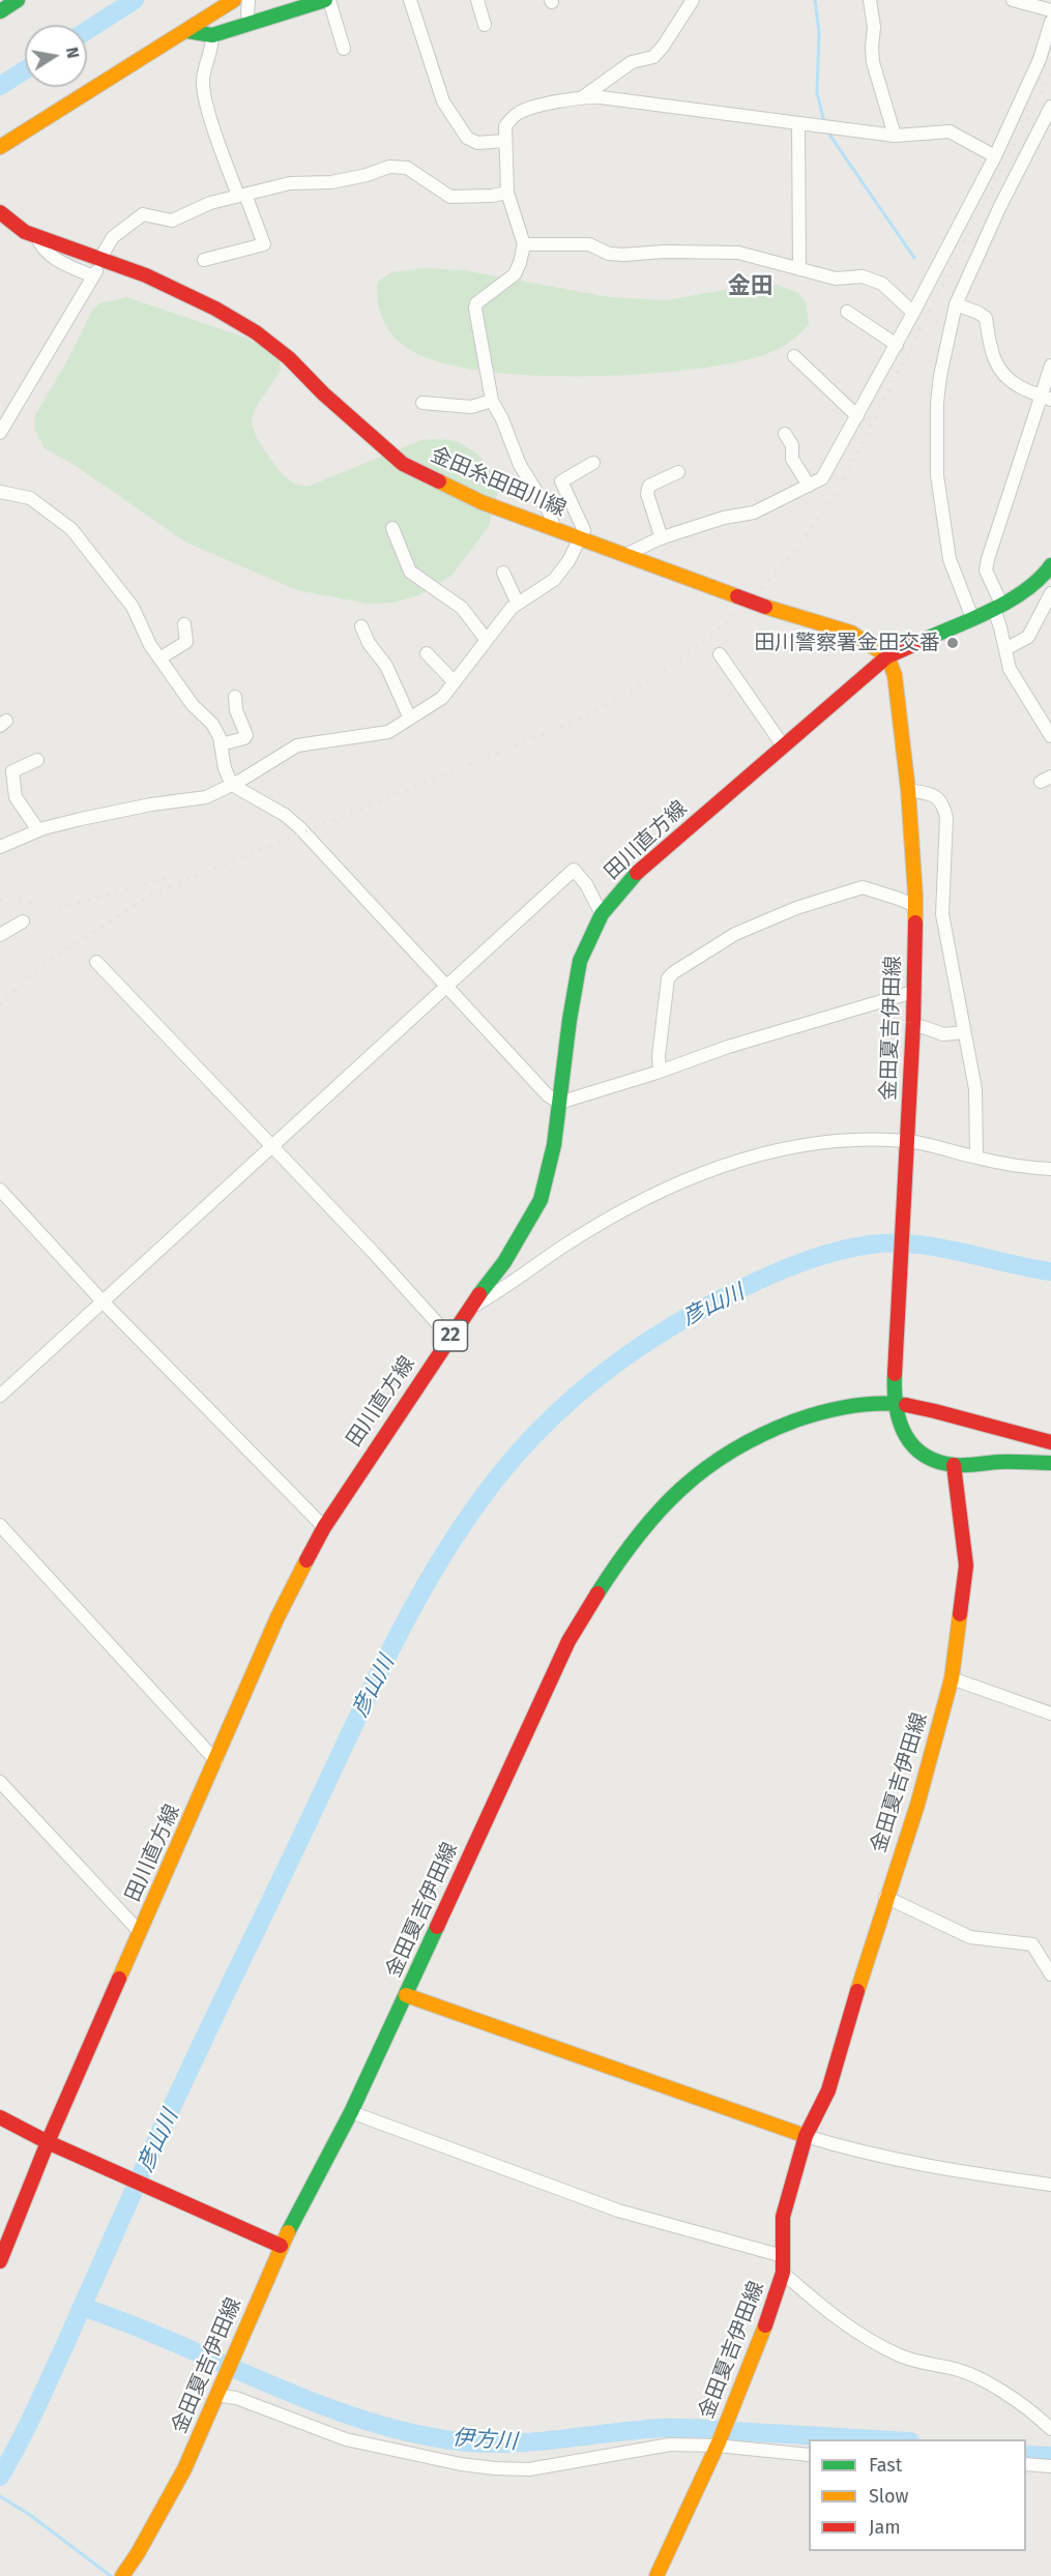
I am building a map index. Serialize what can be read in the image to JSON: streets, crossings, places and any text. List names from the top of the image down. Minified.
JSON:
{"streets":{"main road":["金田糸田田川線","田川直方線","金田夏吉伊田線","22"]},"crossings":[["金田糸田田川線","田川直方線"],["金田糸田田川線","金田夏吉伊田線"],["田川直方線","金田夏吉伊田線"]],"districts":["金田"],"water":["彦山川","伊方川"],"places":["田川警察署金田交番"],"legend":["Fast","Slow","Jam"],"north":"right"}
